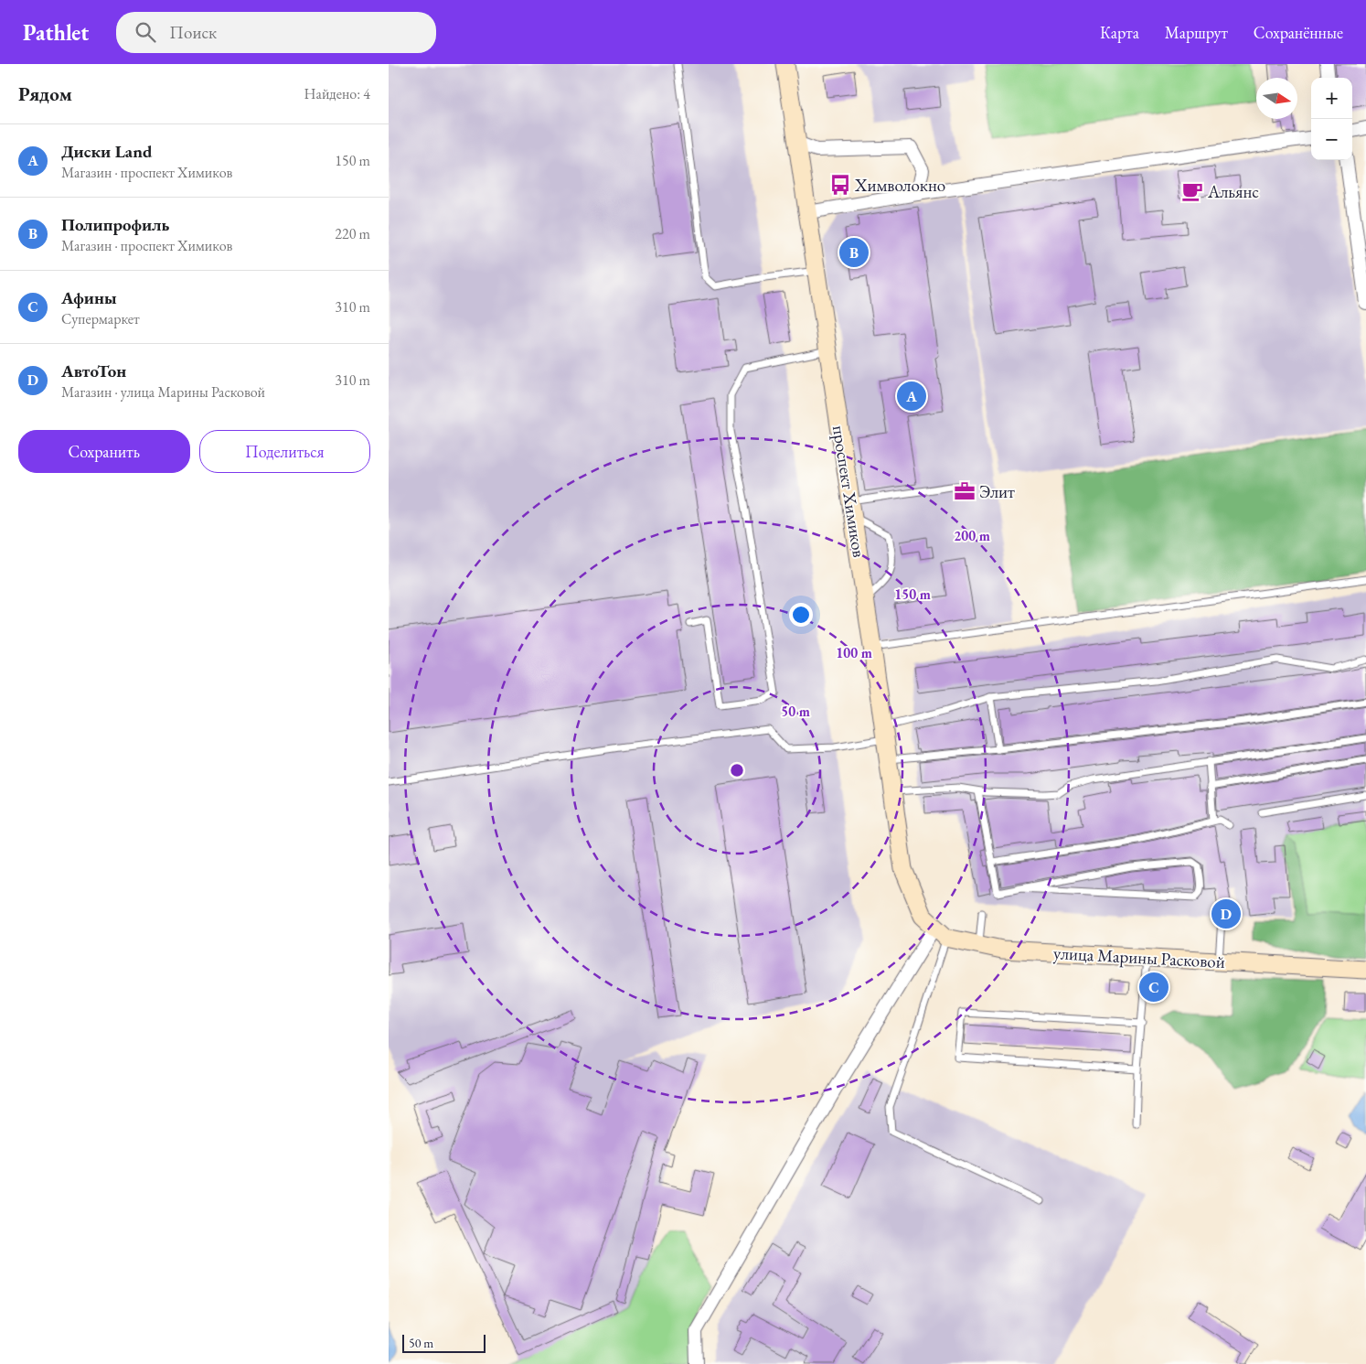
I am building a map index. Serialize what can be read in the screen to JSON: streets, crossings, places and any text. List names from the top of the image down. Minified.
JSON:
{"streets":{"main road":["проспект Химиков","улица Марины Расковой"]},"crossings":[["проспект Химиков","улица Марины Расковой"]],"places":{"bus stop":["Химволокно"],"cafe":["Альянс"],"office":["Элит"]},"scale_bar":"50 m","north":"right","page":{"header":"Pathlet","search":"Поиск","nav":["Карта","Маршрут","Сохранённые"],"heading":["Рядом","Найдено: 4"],"map_buttons":["+","−"],"list":[{"mark":"A","name":"Диски Land","note":"Магазин · проспект Химиков","value":"150 m"},{"mark":"B","name":"Полипрофиль","note":"Магазин · проспект Химиков","value":"220 m"},{"mark":"C","name":"Афины","note":"Супермаркет","value":"310 m"},{"mark":"D","name":"АвтоТон","note":"Магазин · улица Марины Расковой","value":"310 m"}],"pins":["B","A","D","C"],"buttons":["Сохранить","Поделиться"],"scale":"50 m"},"rings":["200 m","150 m","100 m","50 m"]}
